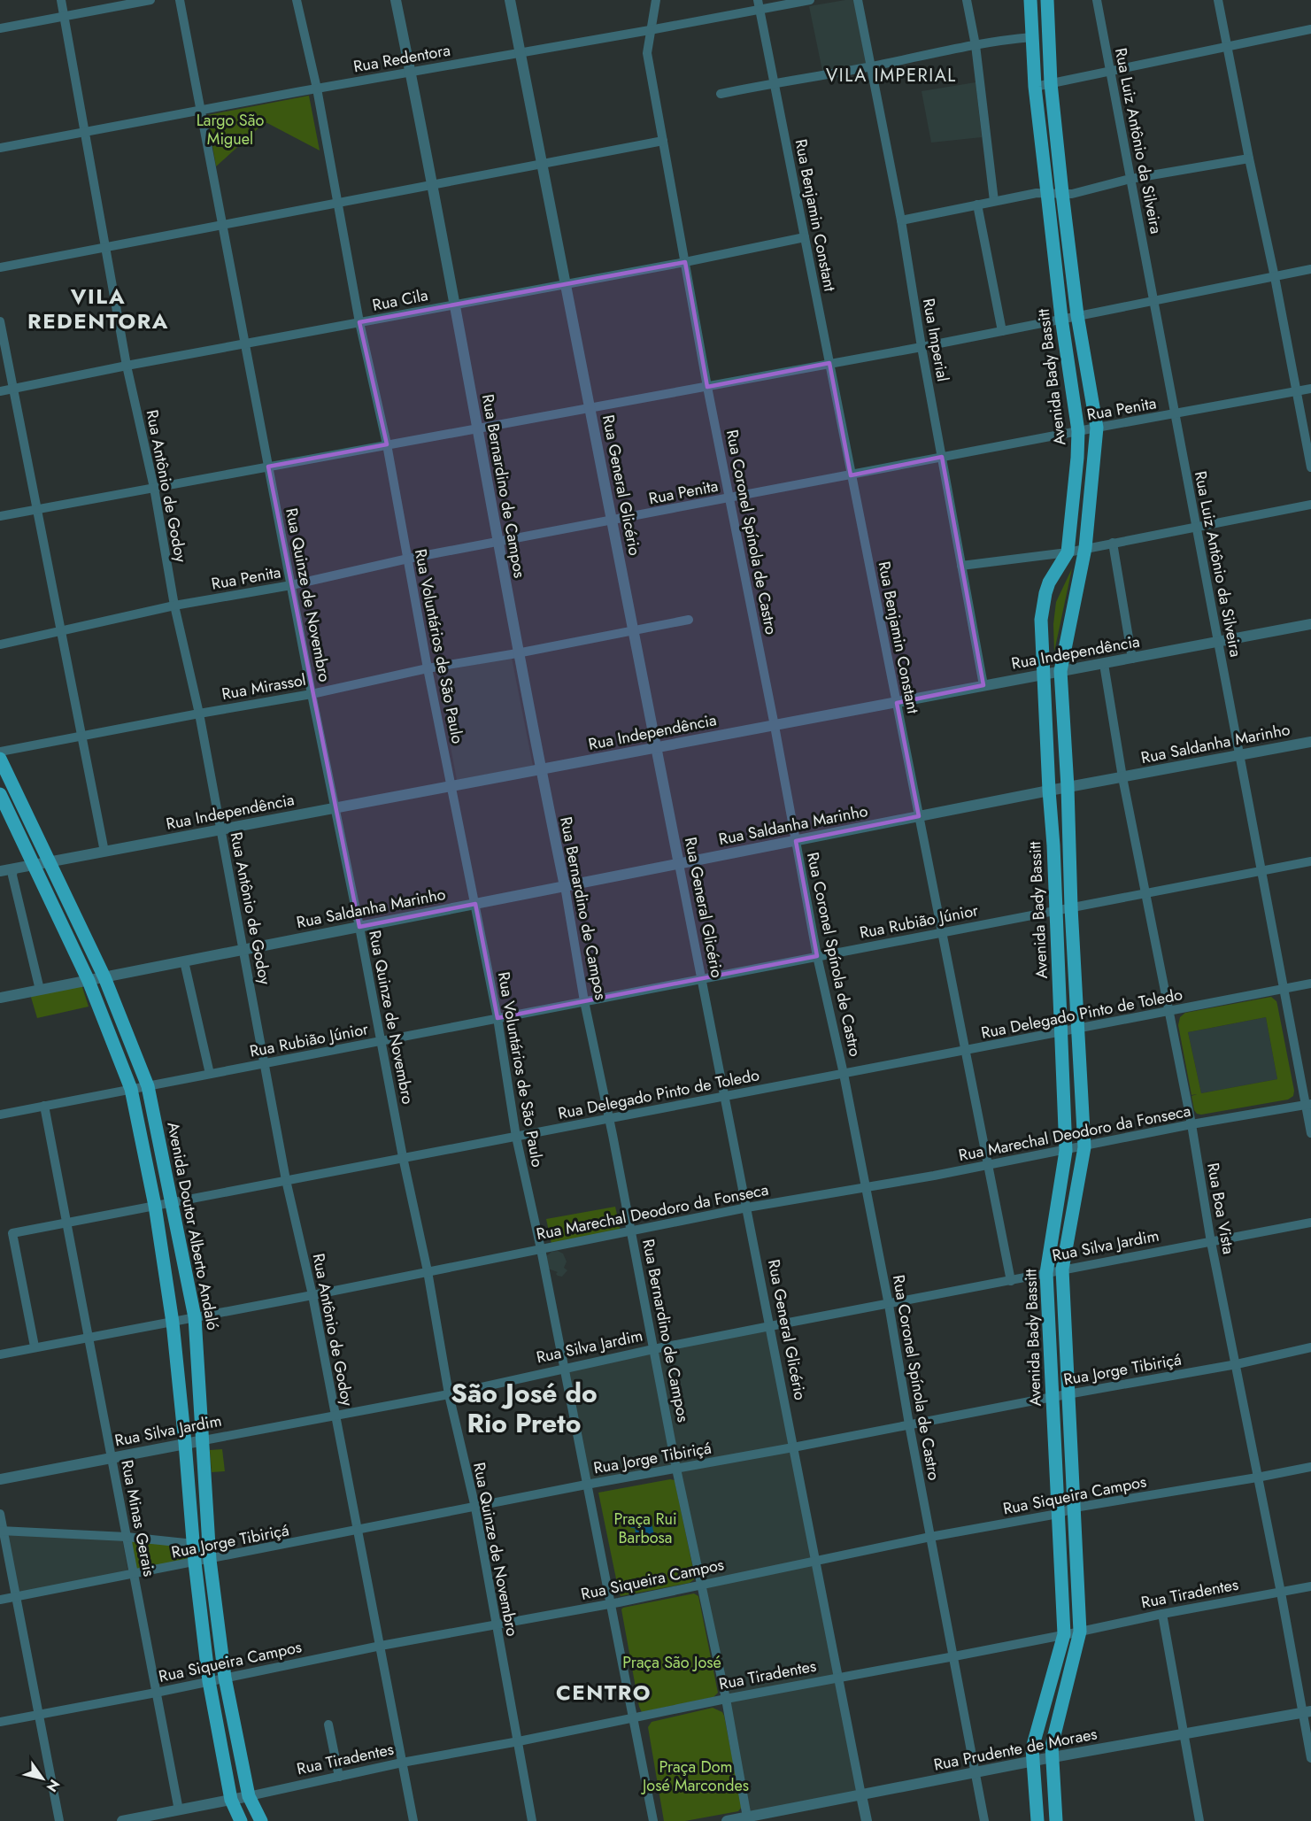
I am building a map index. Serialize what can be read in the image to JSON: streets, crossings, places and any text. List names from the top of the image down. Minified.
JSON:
{"streets":{"main road":["Avenida Bady Bassitt","Avenida Doutor Alberto Andaló"],"street":["Rua Redentora","Rua Luiz Antônio da Silveira","Rua Benjamin Constant","Rua Cila","Rua Imperial","Rua Penita","Rua General Glicério","Rua Antônio de Godoy","Rua Bernardino de Campos","Rua Coronel Spínola de Castro","Rua Quinze de Novembro","Rua Voluntários de São Paulo","Rua Independência","Rua Mirassol","Rua Saldanha Marinho","Rua Rubião Júnior","Rua Delegado Pinto de Toledo","Rua Marechal Deodoro da Fonseca","Rua Boa Vista","Rua Silva Jardim","Rua Jorge Tibiriçá","Rua Siqueira Campos","Rua Minas Gerais","Rua Tiradentes","Rua Prudente de Moraes"]},"crossings":[["Rua Redentora","Rua Benjamin Constant"],["Rua Redentora","Rua General Glicério"],["Rua Redentora","Rua Antônio de Godoy"],["Rua Redentora","Rua Bernardino de Campos"],["Rua Redentora","Rua Coronel Spínola de Castro"],["Rua Redentora","Rua Quinze de Novembro"],["Rua Redentora","Rua Voluntários de São Paulo"],["Rua Luiz Antônio da Silveira","Rua Penita"],["Rua Luiz Antônio da Silveira","Rua Independência"],["Rua Luiz Antônio da Silveira","Rua Saldanha Marinho"],["Rua Luiz Antônio da Silveira","Rua Rubião Júnior"],["Rua Luiz Antônio da Silveira","Rua Delegado Pinto de Toledo"],["Rua Luiz Antônio da Silveira","Rua Marechal Deodoro da Fonseca"],["Rua Benjamin Constant","Rua Cila"],["Rua Benjamin Constant","Rua Penita"],["Rua Benjamin Constant","Rua Independência"],["Rua Benjamin Constant","Rua Saldanha Marinho"],["Rua Benjamin Constant","Rua Rubião Júnior"],["Rua Benjamin Constant","Rua Delegado Pinto de Toledo"],["Rua Benjamin Constant","Rua Marechal Deodoro da Fonseca"],["Rua Benjamin Constant","Rua Silva Jardim"],["Rua Cila","Rua General Glicério"],["Rua Cila","Rua Antônio de Godoy"],["Rua Cila","Rua Bernardino de Campos"],["Rua Cila","Rua Coronel Spínola de Castro"],["Rua Cila","Rua Quinze de Novembro"],["Rua Cila","Rua Voluntários de São Paulo"],["Rua Imperial","Rua Penita"],["Rua Imperial","Rua Independência"],["Avenida Bady Bassitt","Rua Penita"],["Avenida Bady Bassitt","Rua Independência"],["Avenida Bady Bassitt","Rua Saldanha Marinho"],["Avenida Bady Bassitt","Rua Rubião Júnior"],["Avenida Bady Bassitt","Rua Delegado Pinto de Toledo"],["Avenida Bady Bassitt","Rua Marechal Deodoro da Fonseca"],["Avenida Bady Bassitt","Rua Silva Jardim"],["Avenida Bady Bassitt","Rua Jorge Tibiriçá"],["Avenida Bady Bassitt","Rua Siqueira Campos"],["Avenida Bady Bassitt","Rua Tiradentes"],["Avenida Bady Bassitt","Rua Prudente de Moraes"],["Rua Penita","Rua General Glicério"],["Rua Penita","Rua Antônio de Godoy"],["Rua Penita","Rua Bernardino de Campos"],["Rua Penita","Rua Coronel Spínola de Castro"],["Rua Penita","Rua Quinze de Novembro"],["Rua Penita","Rua Voluntários de São Paulo"],["Rua General Glicério","Rua Independência"],["Rua General Glicério","Rua Mirassol"],["Rua General Glicério","Rua Saldanha Marinho"],["Rua General Glicério","Rua Rubião Júnior"],["Rua General Glicério","Rua Delegado Pinto de Toledo"],["Rua General Glicério","Rua Marechal Deodoro da Fonseca"],["Rua General Glicério","Rua Silva Jardim"],["Rua General Glicério","Rua Jorge Tibiriçá"],["Rua General Glicério","Rua Siqueira Campos"],["Rua General Glicério","Rua Tiradentes"],["Rua General Glicério","Rua Prudente de Moraes"],["Rua Antônio de Godoy","Rua Independência"],["Rua Antônio de Godoy","Rua Mirassol"],["Rua Antônio de Godoy","Rua Saldanha Marinho"],["Rua Antônio de Godoy","Rua Rubião Júnior"],["Rua Antônio de Godoy","Rua Delegado Pinto de Toledo"],["Rua Antônio de Godoy","Rua Marechal Deodoro da Fonseca"],["Rua Antônio de Godoy","Rua Silva Jardim"],["Rua Antônio de Godoy","Rua Jorge Tibiriçá"],["Rua Antônio de Godoy","Rua Siqueira Campos"],["Rua Antônio de Godoy","Rua Tiradentes"],["Rua Bernardino de Campos","Rua Independência"],["Rua Bernardino de Campos","Rua Mirassol"],["Rua Bernardino de Campos","Rua Saldanha Marinho"],["Rua Bernardino de Campos","Rua Rubião Júnior"],["Rua Bernardino de Campos","Rua Delegado Pinto de Toledo"],["Rua Bernardino de Campos","Rua Marechal Deodoro da Fonseca"],["Rua Bernardino de Campos","Rua Silva Jardim"],["Rua Bernardino de Campos","Rua Jorge Tibiriçá"],["Rua Bernardino de Campos","Rua Siqueira Campos"],["Rua Bernardino de Campos","Rua Tiradentes"],["Rua Bernardino de Campos","Rua Prudente de Moraes"],["Rua Coronel Spínola de Castro","Rua Independência"],["Rua Coronel Spínola de Castro","Rua Saldanha Marinho"],["Rua Coronel Spínola de Castro","Rua Rubião Júnior"],["Rua Coronel Spínola de Castro","Rua Delegado Pinto de Toledo"],["Rua Coronel Spínola de Castro","Rua Marechal Deodoro da Fonseca"],["Rua Coronel Spínola de Castro","Rua Silva Jardim"],["Rua Coronel Spínola de Castro","Rua Jorge Tibiriçá"],["Rua Coronel Spínola de Castro","Rua Siqueira Campos"],["Rua Coronel Spínola de Castro","Rua Tiradentes"],["Rua Coronel Spínola de Castro","Rua Prudente de Moraes"],["Rua Quinze de Novembro","Rua Independência"],["Rua Quinze de Novembro","Rua Mirassol"],["Rua Quinze de Novembro","Rua Saldanha Marinho"],["Rua Quinze de Novembro","Rua Rubião Júnior"],["Rua Quinze de Novembro","Rua Delegado Pinto de Toledo"],["Rua Quinze de Novembro","Rua Marechal Deodoro da Fonseca"],["Rua Quinze de Novembro","Rua Silva Jardim"],["Rua Quinze de Novembro","Rua Jorge Tibiriçá"],["Rua Quinze de Novembro","Rua Siqueira Campos"],["Rua Quinze de Novembro","Rua Tiradentes"],["Rua Voluntários de São Paulo","Rua Independência"],["Rua Voluntários de São Paulo","Rua Mirassol"],["Rua Voluntários de São Paulo","Rua Saldanha Marinho"],["Rua Voluntários de São Paulo","Rua Rubião Júnior"],["Rua Voluntários de São Paulo","Rua Delegado Pinto de Toledo"],["Rua Voluntários de São Paulo","Rua Marechal Deodoro da Fonseca"],["Rua Voluntários de São Paulo","Rua Silva Jardim"],["Rua Voluntários de São Paulo","Rua Jorge Tibiriçá"],["Rua Voluntários de São Paulo","Rua Siqueira Campos"],["Rua Voluntários de São Paulo","Rua Tiradentes"],["Rua Independência","Rua Boa Vista"],["Rua Independência","Avenida Doutor Alberto Andaló"],["Rua Saldanha Marinho","Rua Boa Vista"],["Rua Saldanha Marinho","Avenida Doutor Alberto Andaló"],["Rua Rubião Júnior","Rua Boa Vista"],["Rua Rubião Júnior","Avenida Doutor Alberto Andaló"],["Rua Rubião Júnior","Rua Minas Gerais"],["Rua Delegado Pinto de Toledo","Rua Marechal Deodoro da Fonseca"],["Rua Delegado Pinto de Toledo","Rua Boa Vista"],["Rua Delegado Pinto de Toledo","Avenida Doutor Alberto Andaló"],["Rua Delegado Pinto de Toledo","Rua Minas Gerais"],["Rua Marechal Deodoro da Fonseca","Rua Boa Vista"],["Rua Marechal Deodoro da Fonseca","Avenida Doutor Alberto Andaló"],["Rua Marechal Deodoro da Fonseca","Rua Minas Gerais"],["Rua Boa Vista","Rua Silva Jardim"],["Rua Boa Vista","Rua Jorge Tibiriçá"],["Rua Boa Vista","Rua Siqueira Campos"],["Rua Boa Vista","Rua Tiradentes"],["Rua Boa Vista","Rua Prudente de Moraes"],["Avenida Doutor Alberto Andaló","Rua Silva Jardim"],["Avenida Doutor Alberto Andaló","Rua Jorge Tibiriçá"],["Avenida Doutor Alberto Andaló","Rua Siqueira Campos"],["Avenida Doutor Alberto Andaló","Rua Tiradentes"],["Rua Silva Jardim","Rua Minas Gerais"],["Rua Jorge Tibiriçá","Rua Minas Gerais"],["Rua Siqueira Campos","Rua Minas Gerais"],["Rua Minas Gerais","Rua Tiradentes"]],"districts":["VILA IMPERIAL","VILA REDENTORA","São José do Rio Preto","CENTRO"],"parks":["Largo São Miguel","Praça Rui Barbosa","Praça São José","Praça Dom José Marcondes"],"north":"bottom right"}
